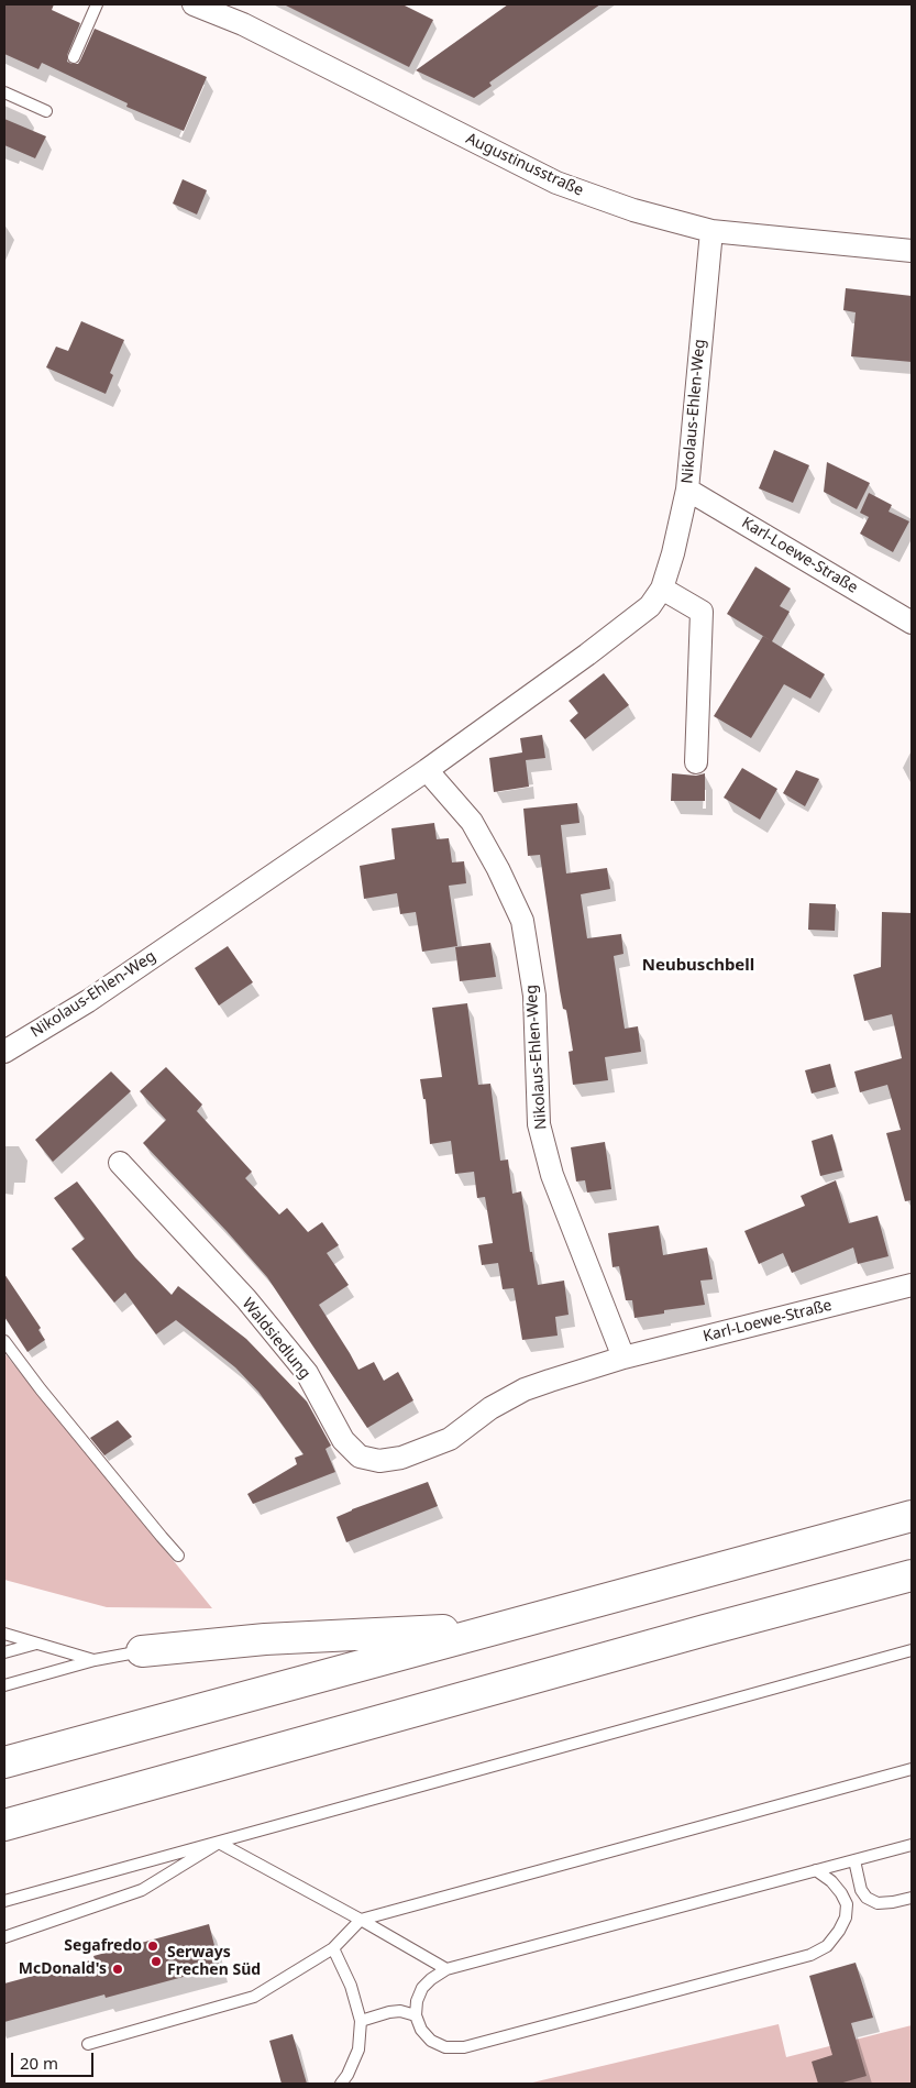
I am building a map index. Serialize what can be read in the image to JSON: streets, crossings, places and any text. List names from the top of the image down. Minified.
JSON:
{"streets":{"street":["Augustinusstraße","Nikolaus-Ehlen-Weg","Karl-Loewe-Straße","Waldsiedlung"]},"crossings":[["Augustinusstraße","Nikolaus-Ehlen-Weg"],["Nikolaus-Ehlen-Weg","Karl-Loewe-Straße"],["Nikolaus-Ehlen-Weg","Waldsiedlung"],["Karl-Loewe-Straße","Waldsiedlung"]],"districts":["Neubuschbell"],"places":["Segafredo","Serways Frechen Süd","McDonald's"],"scale_bar":"20 m"}
